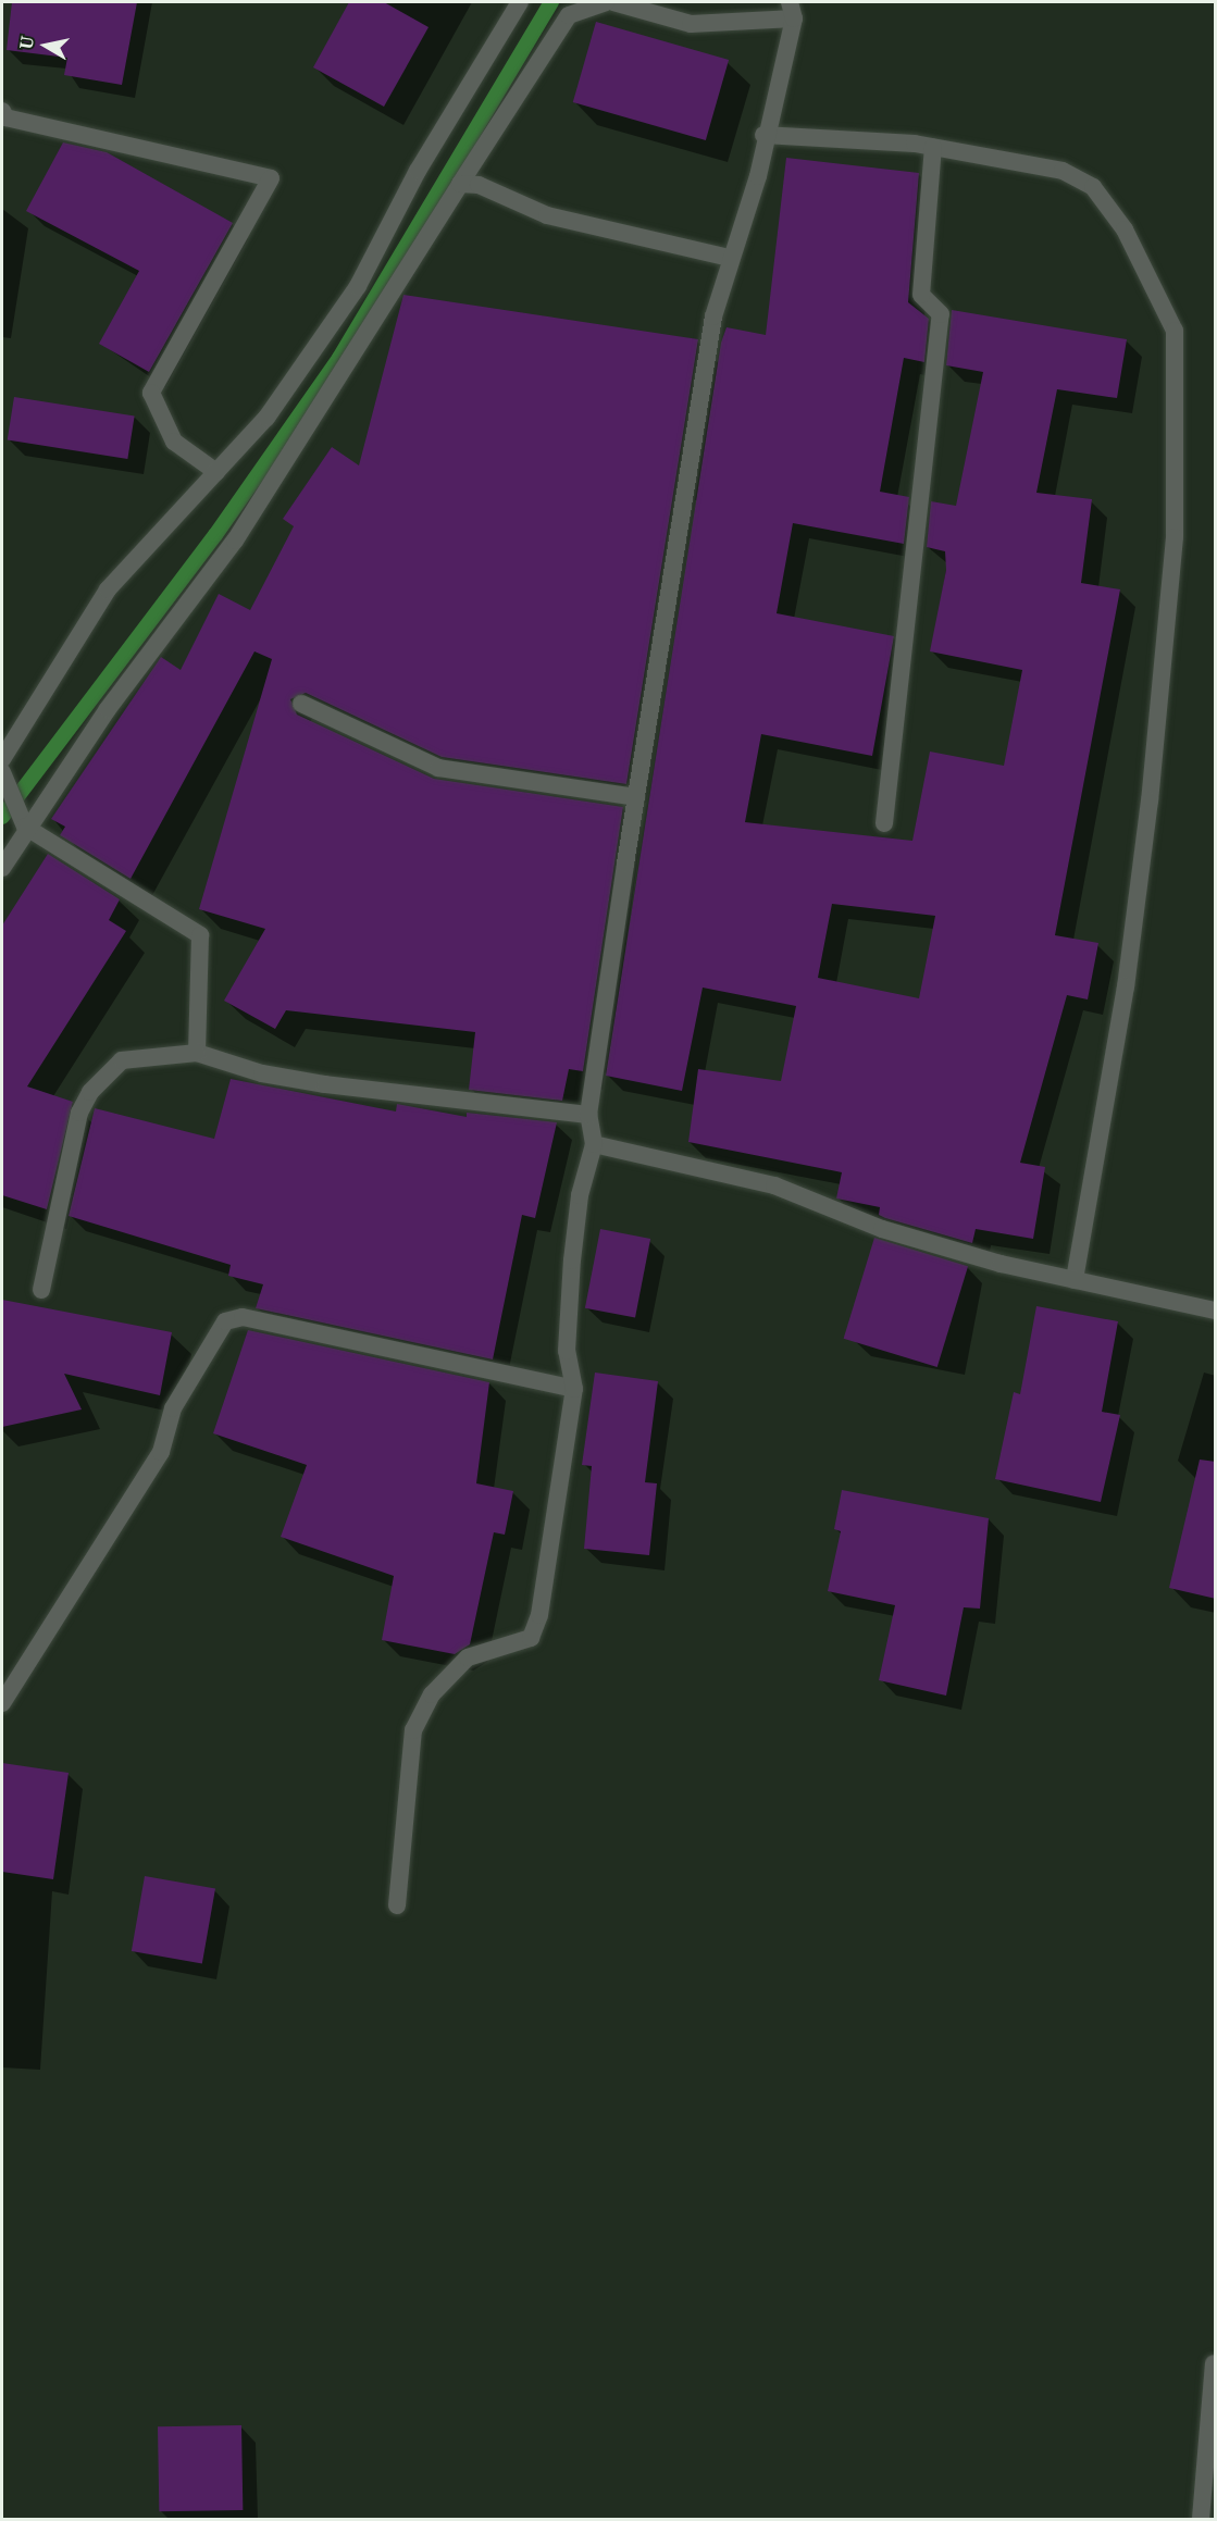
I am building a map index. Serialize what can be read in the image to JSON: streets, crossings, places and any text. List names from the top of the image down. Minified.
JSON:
{"north":"left"}
